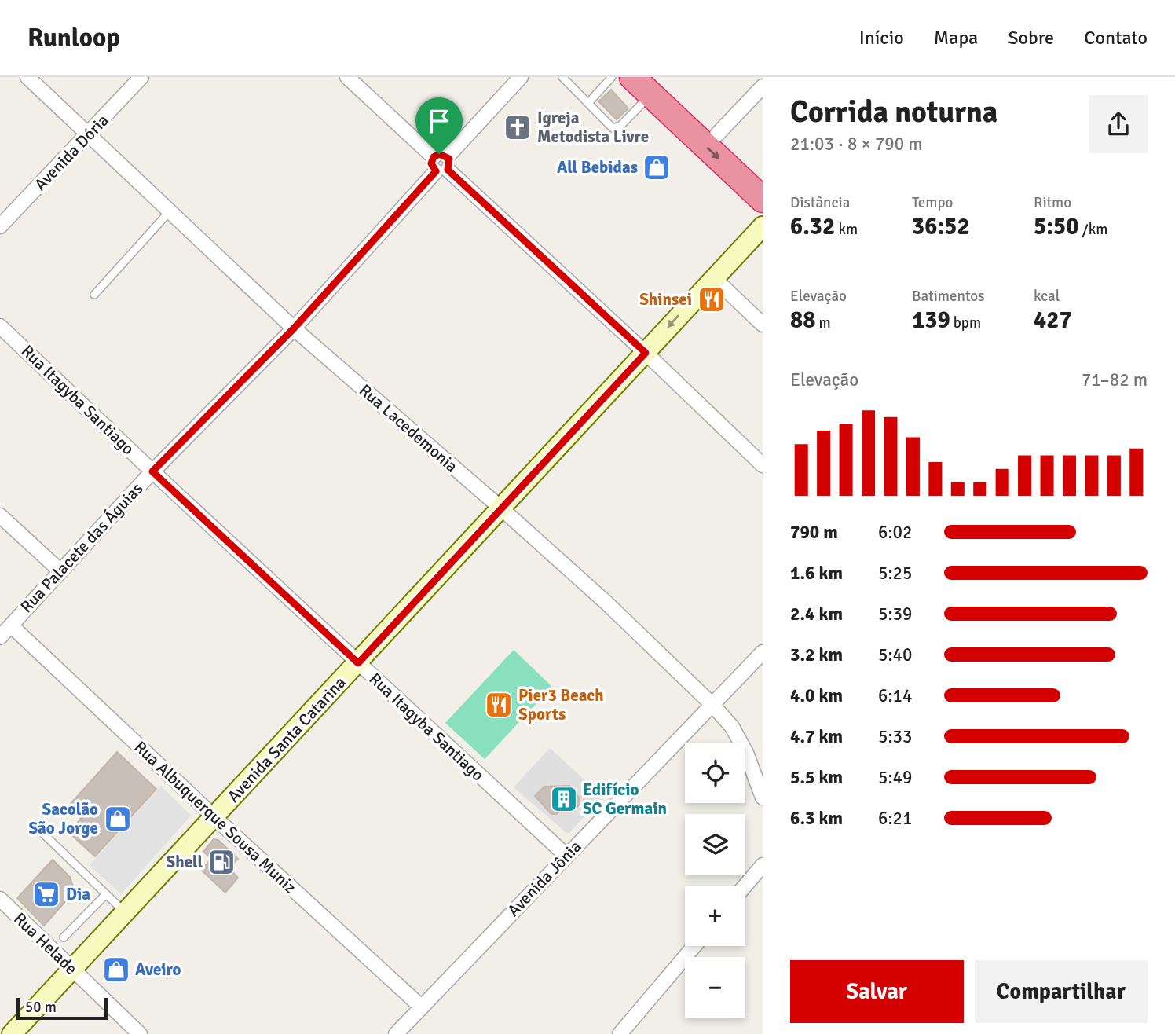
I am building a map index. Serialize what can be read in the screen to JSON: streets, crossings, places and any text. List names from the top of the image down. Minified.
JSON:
{"streets":{"street":["Avenida Dória","Rua Itagyba Santiago","Rua Lacedemonia","Rua Palacete das Águias","Avenida Santa Catarina","Rua Albuquerque Sousa Muniz","Avenida Jônia","Rua Helade"]},"crossings":[["Avenida Dória","Rua Lacedemonia"],["Rua Itagyba Santiago","Rua Palacete das Águias"],["Rua Itagyba Santiago","Avenida Santa Catarina"],["Rua Itagyba Santiago","Avenida Jônia"],["Rua Lacedemonia","Rua Palacete das Águias"],["Rua Lacedemonia","Avenida Santa Catarina"],["Rua Lacedemonia","Avenida Jônia"],["Rua Palacete das Águias","Rua Albuquerque Sousa Muniz"],["Avenida Santa Catarina","Rua Albuquerque Sousa Muniz"],["Avenida Santa Catarina","Rua Helade"],["Rua Albuquerque Sousa Muniz","Avenida Jônia"]],"places":{"church":["Igreja Metodista Livre"],"shop":["All Bebidas","Sacolão São Jorge","Aveiro"],"restaurant":["Shinsei","Pier3 Beach Sports"],"building":["Edifício SC Germain"],"fuel station":["Shell"],"supermarket":["Dia"]},"scale_bar":"50 m","page":{"header":"Runloop","nav":["Início","Mapa","Sobre","Contato"],"heading":["Corrida noturna","21:03 · 8 × 790 m"],"stats":[["Distância","6.32 km"],["Tempo","36:52"],["Ritmo","5:50 /km"],["Elevação","88 m"],["Batimentos","139 bpm"],["kcal","427"]],"chart":["Elevação","71–82 m"],"list":[{"name":"790 m","note":"6:02"},{"name":"1.6 km","note":"5:25"},{"name":"2.4 km","note":"5:39"},{"name":"3.2 km","note":"5:40"},{"name":"4.0 km","note":"6:14"},{"name":"4.7 km","note":"5:33"},{"name":"5.5 km","note":"5:49"},{"name":"6.3 km","note":"6:21"}],"map_buttons":["+","−"],"buttons":["Salvar","Compartilhar"],"scale":"50 m"}}
